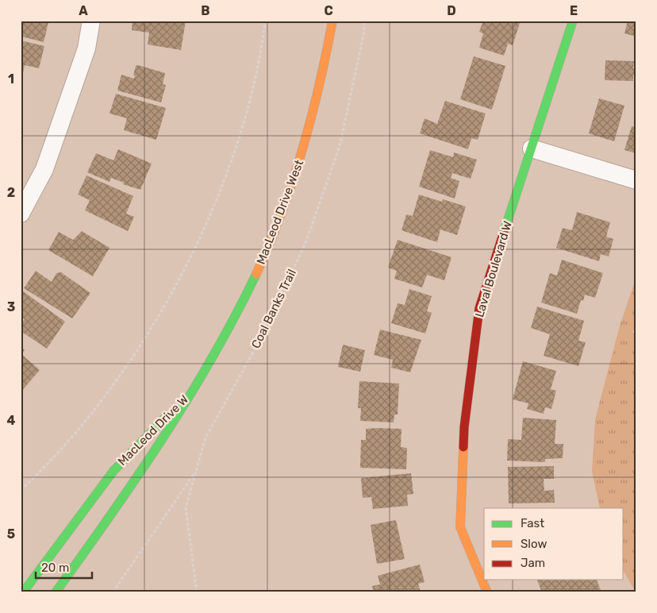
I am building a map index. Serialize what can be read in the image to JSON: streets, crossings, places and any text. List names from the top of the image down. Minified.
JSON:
{"streets":{"main road":["MacLeod Drive West","Laval Boulevard W","MacLeod Drive W"],"path":["Coal Banks Trail"]},"crossings":[["MacLeod Drive West","MacLeod Drive W"]],"legend":["Fast","Slow","Jam"],"scale_bar":"20 m","grid":{"columns":["A","B","C","D","E"],"rows":["1","2","3","4","5"]}}
